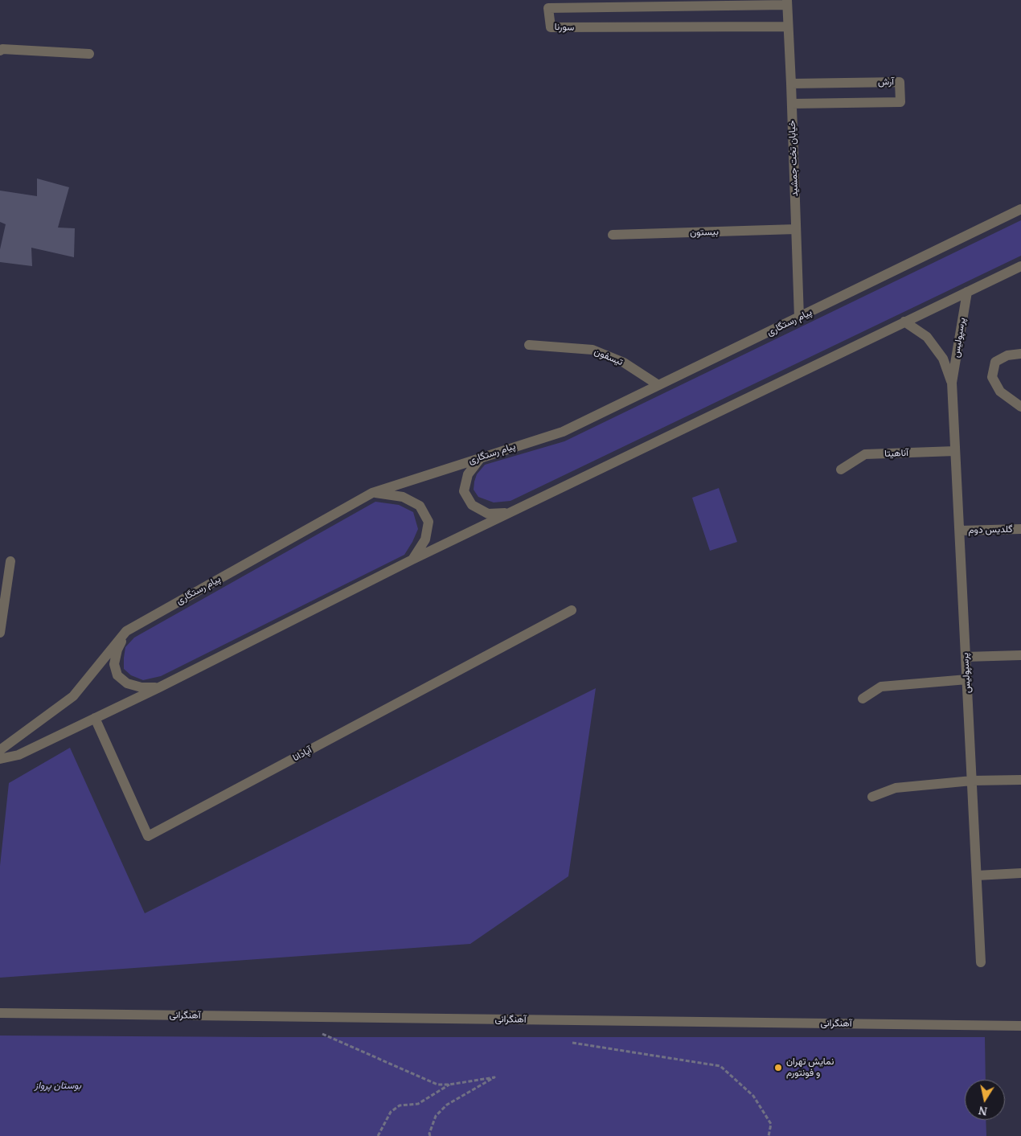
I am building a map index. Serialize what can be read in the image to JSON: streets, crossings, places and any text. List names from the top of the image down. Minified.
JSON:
{"streets":{"street":["سورنا","آرش","خیابان تخت جمشید","بیستون","پیام رستگاری","پرسپولیس","تیسفون","آناهیتا","گلدیس دوم","آپادانا","آهنگرانی"]},"crossings":[["سورنا","خیابان تخت جمشید"],["آرش","خیابان تخت جمشید"],["خیابان تخت جمشید","بیستون"],["خیابان تخت جمشید","پیام رستگاری"],["پیام رستگاری","تیسفون"],["پرسپولیس","آناهیتا"],["پرسپولیس","گلدیس دوم"]],"parks":["بوستان پرواز"],"places":["نمایش تهران و فونتورم"],"north":"bottom"}
